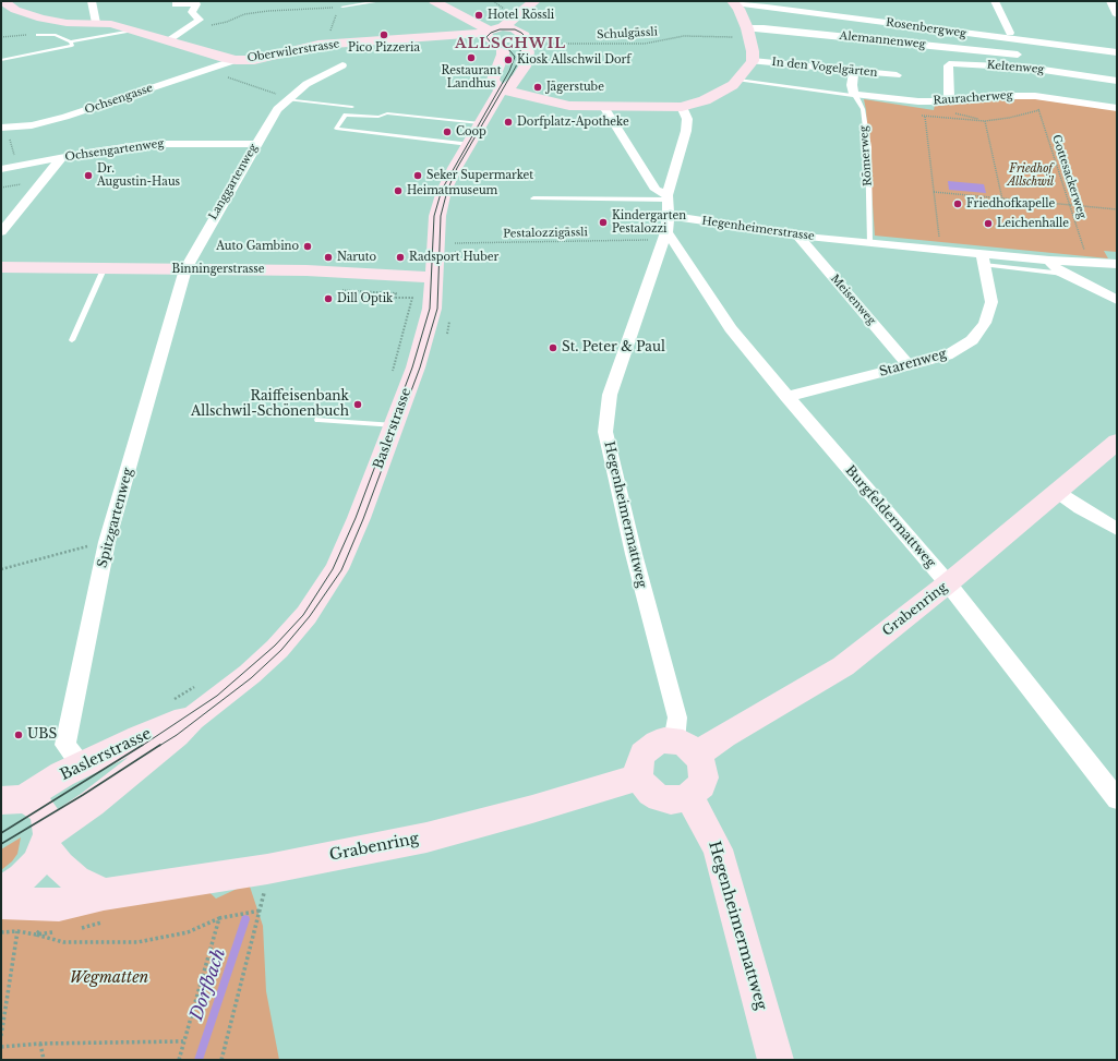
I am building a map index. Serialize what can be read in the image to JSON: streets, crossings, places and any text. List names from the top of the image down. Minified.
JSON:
{"streets":{"street":["Rosenbergweg","Alemannenweg","Oberwilerstrasse","In den Vogelgärten","Keltenweg","Rauracherweg","Ochsengasse","Ochsengartenweg","Römerweg","Langgartenweg","Hegenheimerstrasse","Binningerstrasse","Meisenweg","Starenweg","Baslerstrasse","Hegenheimermattweg","Burgfeldermattweg","Spitzgartenweg","Grabenring"],"path":["Schulgässli","Gottesackerweg","Pestalozzigässli"]},"crossings":[["Schulgässli","Alemannenweg"],["Oberwilerstrasse","Ochsengasse"],["In den Vogelgärten","Römerweg"],["Keltenweg","Rauracherweg"],["Rauracherweg","Römerweg"],["Rauracherweg","Gottesackerweg"],["Ochsengartenweg","Langgartenweg"],["Römerweg","Hegenheimerstrasse"],["Gottesackerweg","Hegenheimerstrasse"],["Langgartenweg","Binningerstrasse"],["Langgartenweg","Spitzgartenweg"],["Hegenheimerstrasse","Meisenweg"],["Hegenheimerstrasse","Starenweg"],["Hegenheimerstrasse","Hegenheimermattweg"],["Pestalozzigässli","Hegenheimermattweg"],["Pestalozzigässli","Burgfeldermattweg"],["Binningerstrasse","Baslerstrasse"],["Binningerstrasse","Spitzgartenweg"],["Meisenweg","Starenweg"],["Starenweg","Burgfeldermattweg"],["Baslerstrasse","Spitzgartenweg"],["Hegenheimermattweg","Burgfeldermattweg"],["Hegenheimermattweg","Grabenring"],["Burgfeldermattweg","Grabenring"]],"districts":["ALLSCHWIL"],"water":["Dorfbach"],"parks":["Friedhof Allschwil","Wegmatten"],"places":["Hotel Rössli","Pico Pizzeria","Restaurant Landhus","Kiosk Allschwil Dorf","Jägerstube","Dorfplatz-Apotheke","Coop","Dr. Augustin-Haus","Seker Supermarket","Heimatmuseum","Friedhofkapelle","Kindergarten Pestalozzi","Leichenhalle","Auto Gambino","Naruto","Radsport Huber","Dill Optik","St. Peter & Paul","Raiffeisenbank Allschwil-Schönenbuch","UBS"]}
